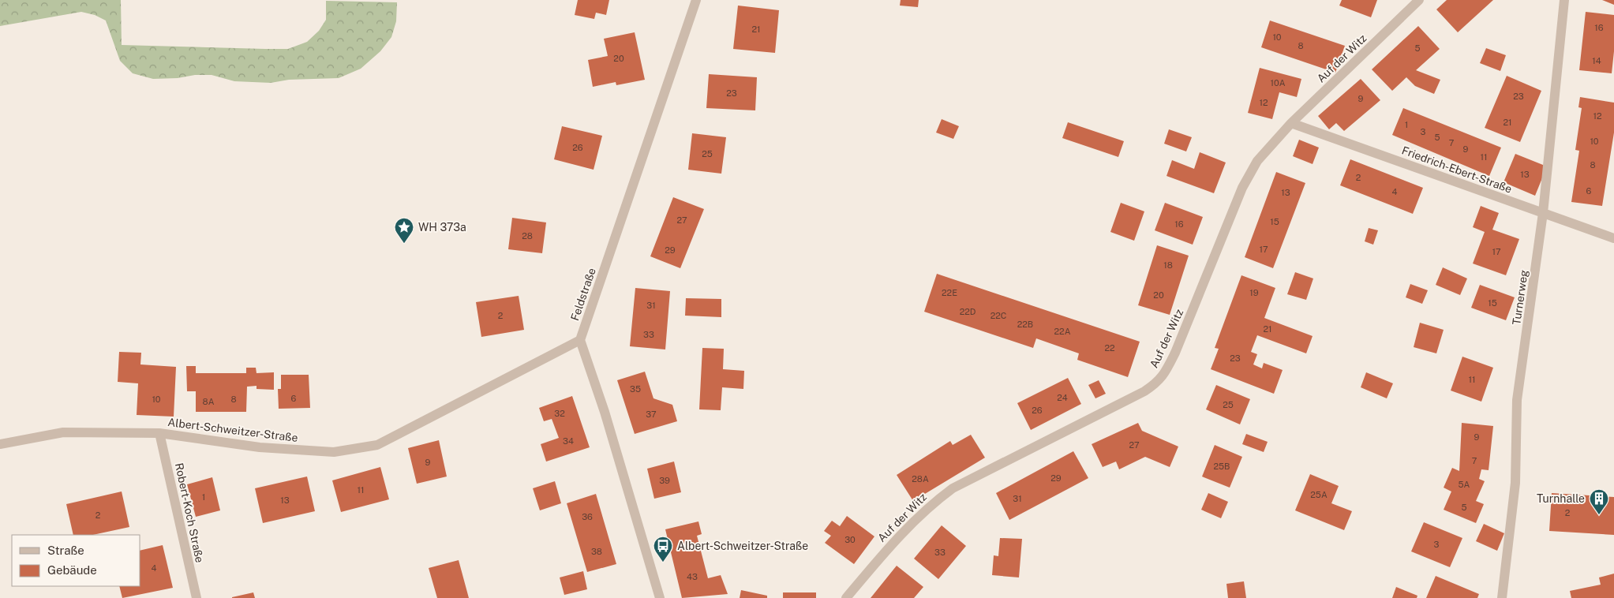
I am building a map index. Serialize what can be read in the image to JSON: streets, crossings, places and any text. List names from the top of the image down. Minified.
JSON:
{"streets":{"street":["Auf der Witz","Friedrich-Ebert-Straße","Feldstraße","Turnerweg","Albert-Schweitzer-Straße","Robert-Koch Straße"]},"crossings":[["Auf der Witz","Friedrich-Ebert-Straße"],["Friedrich-Ebert-Straße","Turnerweg"],["Feldstraße","Albert-Schweitzer-Straße"],["Albert-Schweitzer-Straße","Robert-Koch Straße"]],"places":{"place":["WH 373a"],"building":["Turnhalle"],"bus stop":["Albert-Schweitzer-Straße"]},"house_numbers":["16","21","10","8","5","20","14","10A","23","23","9","12","12","21","1","3","5","10","7","26","9","25","11","8","13","2","6","4","13","27","15","16","28","17","29","17","18","22E","19","20","15","31","22D","2","22C","22B","21","22A","33","22","23","11","35","24","6","10","8","8A","25","26","32","37","9","34","27","7","9","25B","29","28A","39","5A","11","25A","1","31","13","5","2","2","36","30","3","38","33","4","43"],"legend":["Straße","Gebäude"]}
